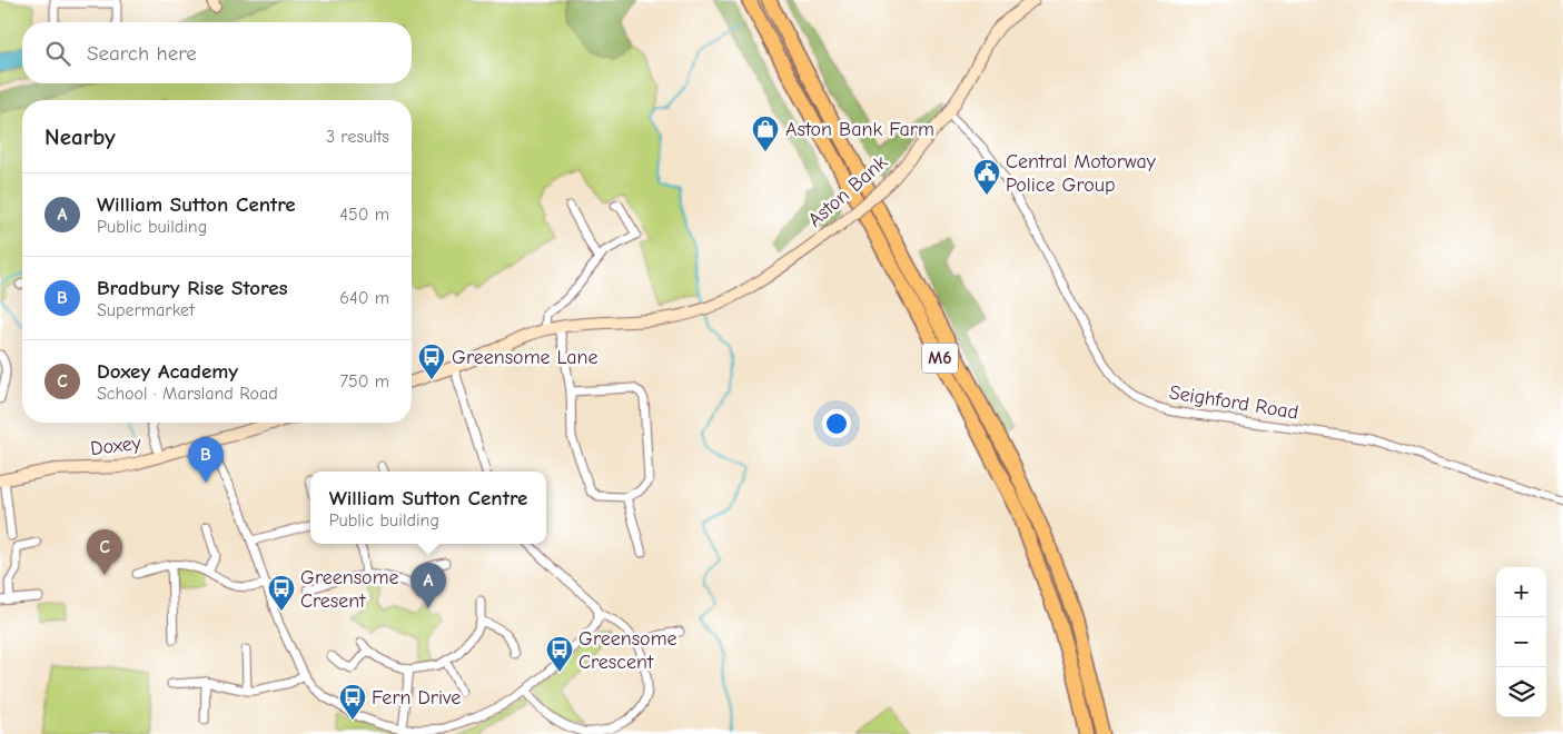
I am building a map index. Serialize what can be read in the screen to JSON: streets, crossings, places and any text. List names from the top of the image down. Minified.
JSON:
{"streets":{"highway":["M6"],"street":["Aston Bank","Seighford Road","Doxey"]},"crossings":[["Aston Bank","Seighford Road"]],"places":{"shop":["Aston Bank Farm"],"public building":["Central Motorway Police Group"],"bus stop":["Greensome Lane","Greensome Cresent","Greensome Crescent","Fern Drive"]},"page":{"search":"Search here","heading":["Nearby","3 results"],"list":[{"mark":"A","name":"William Sutton Centre","note":"Public building","value":"450 m"},{"mark":"B","name":"Bradbury Rise Stores","note":"Supermarket","value":"640 m"},{"mark":"C","name":"Doxey Academy","note":"School · Marsland Road","value":"750 m"}],"pins":["B","C","A"],"popup":["William Sutton Centre","Public building"],"map_buttons":["+","−"]}}
